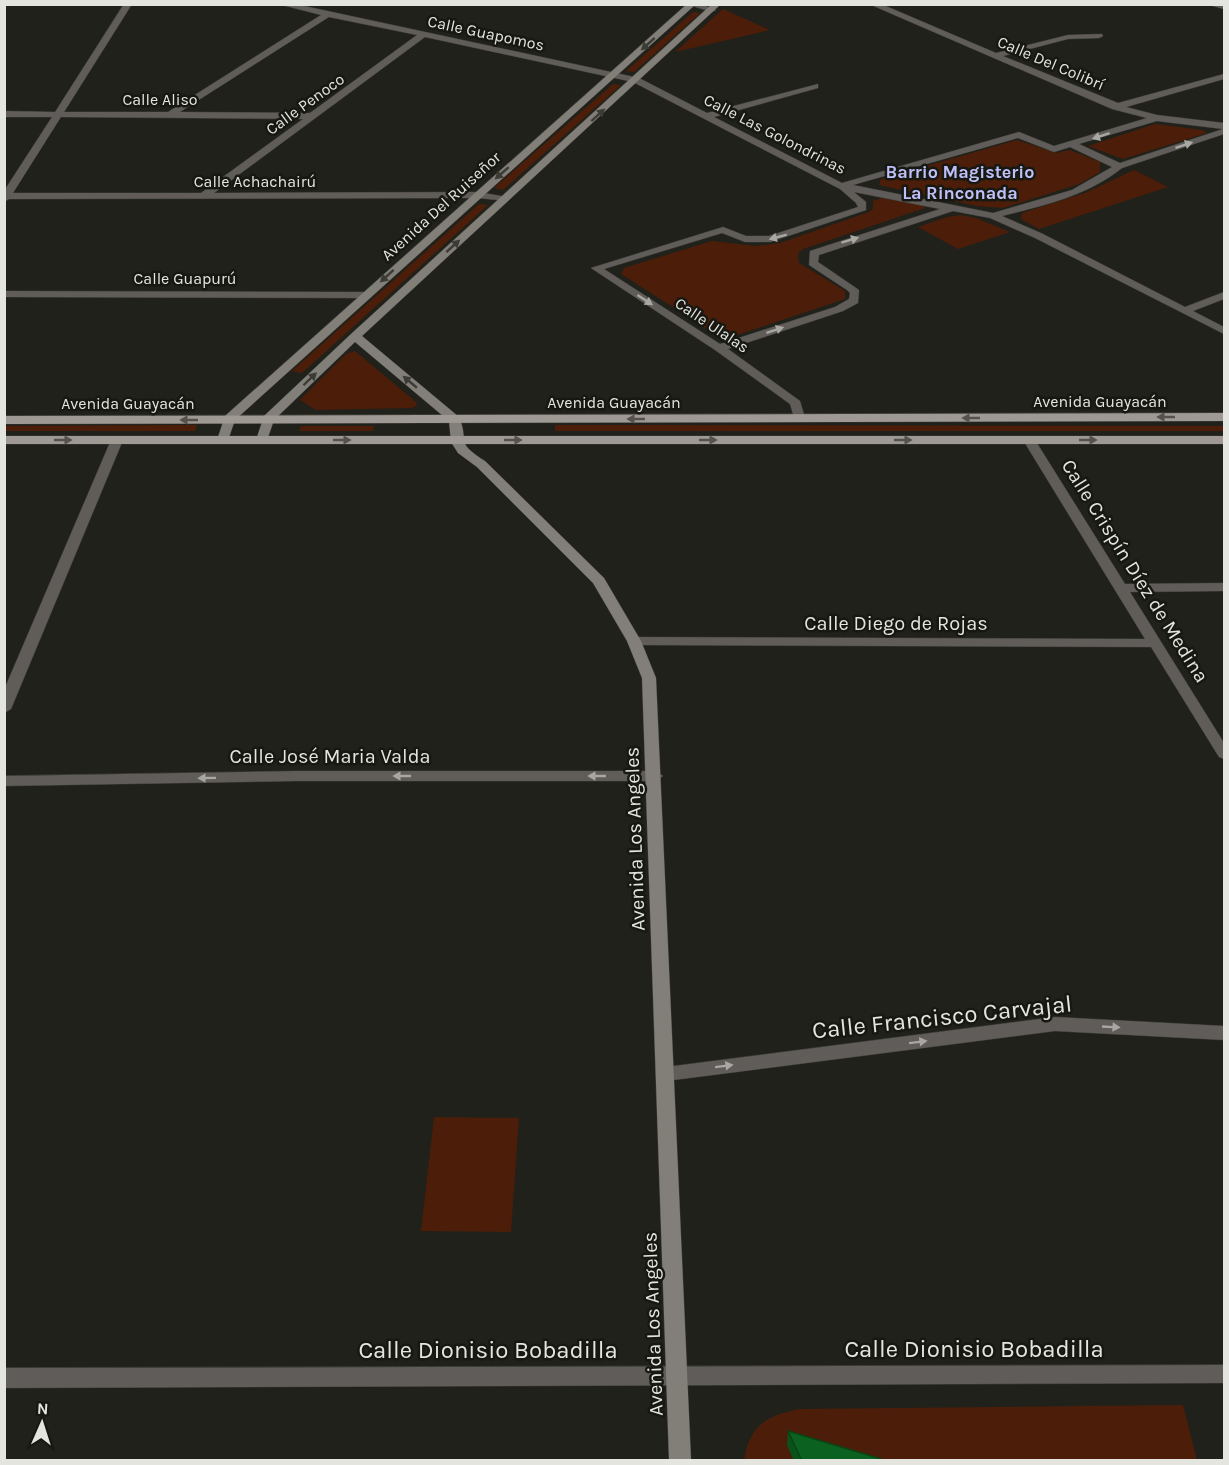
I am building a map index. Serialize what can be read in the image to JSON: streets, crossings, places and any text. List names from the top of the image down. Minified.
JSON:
{"streets":{"main road":["Avenida Del Ruiseñor","Avenida Guayacán","Avenida Los Angeles"],"street":["Calle Guapomos","Calle Del Colibrí","Calle Aliso","Calle Penoco","Calle Las Golondrinas","Calle Achachairú","Calle Guapurú","Calle Ulalas","Calle Crispín Díez de Medina","Calle Diego de Rojas","Calle José Maria Valda","Calle Francisco Carvajal","Calle Dionisio Bobadilla"]},"crossings":[["Calle Guapomos","Calle Penoco"],["Calle Guapomos","Calle Las Golondrinas"],["Calle Guapomos","Avenida Del Ruiseñor"],["Calle Aliso","Calle Penoco"],["Calle Penoco","Calle Achachairú"],["Calle Las Golondrinas","Avenida Del Ruiseñor"],["Calle Las Golondrinas","Calle Ulalas"],["Calle Achachairú","Avenida Del Ruiseñor"],["Avenida Del Ruiseñor","Calle Guapurú"],["Avenida Del Ruiseñor","Avenida Guayacán"],["Calle Ulalas","Avenida Guayacán"],["Avenida Guayacán","Calle Crispín Díez de Medina"],["Avenida Guayacán","Avenida Los Angeles"],["Calle Crispín Díez de Medina","Calle Diego de Rojas"],["Calle Diego de Rojas","Avenida Los Angeles"],["Calle José Maria Valda","Avenida Los Angeles"],["Avenida Los Angeles","Calle Francisco Carvajal"],["Avenida Los Angeles","Calle Dionisio Bobadilla"]],"one_way":["Calle José Maria Valda","Calle Francisco Carvajal"],"districts":["Barrio Magisterio La Rinconada"],"north":"top"}
